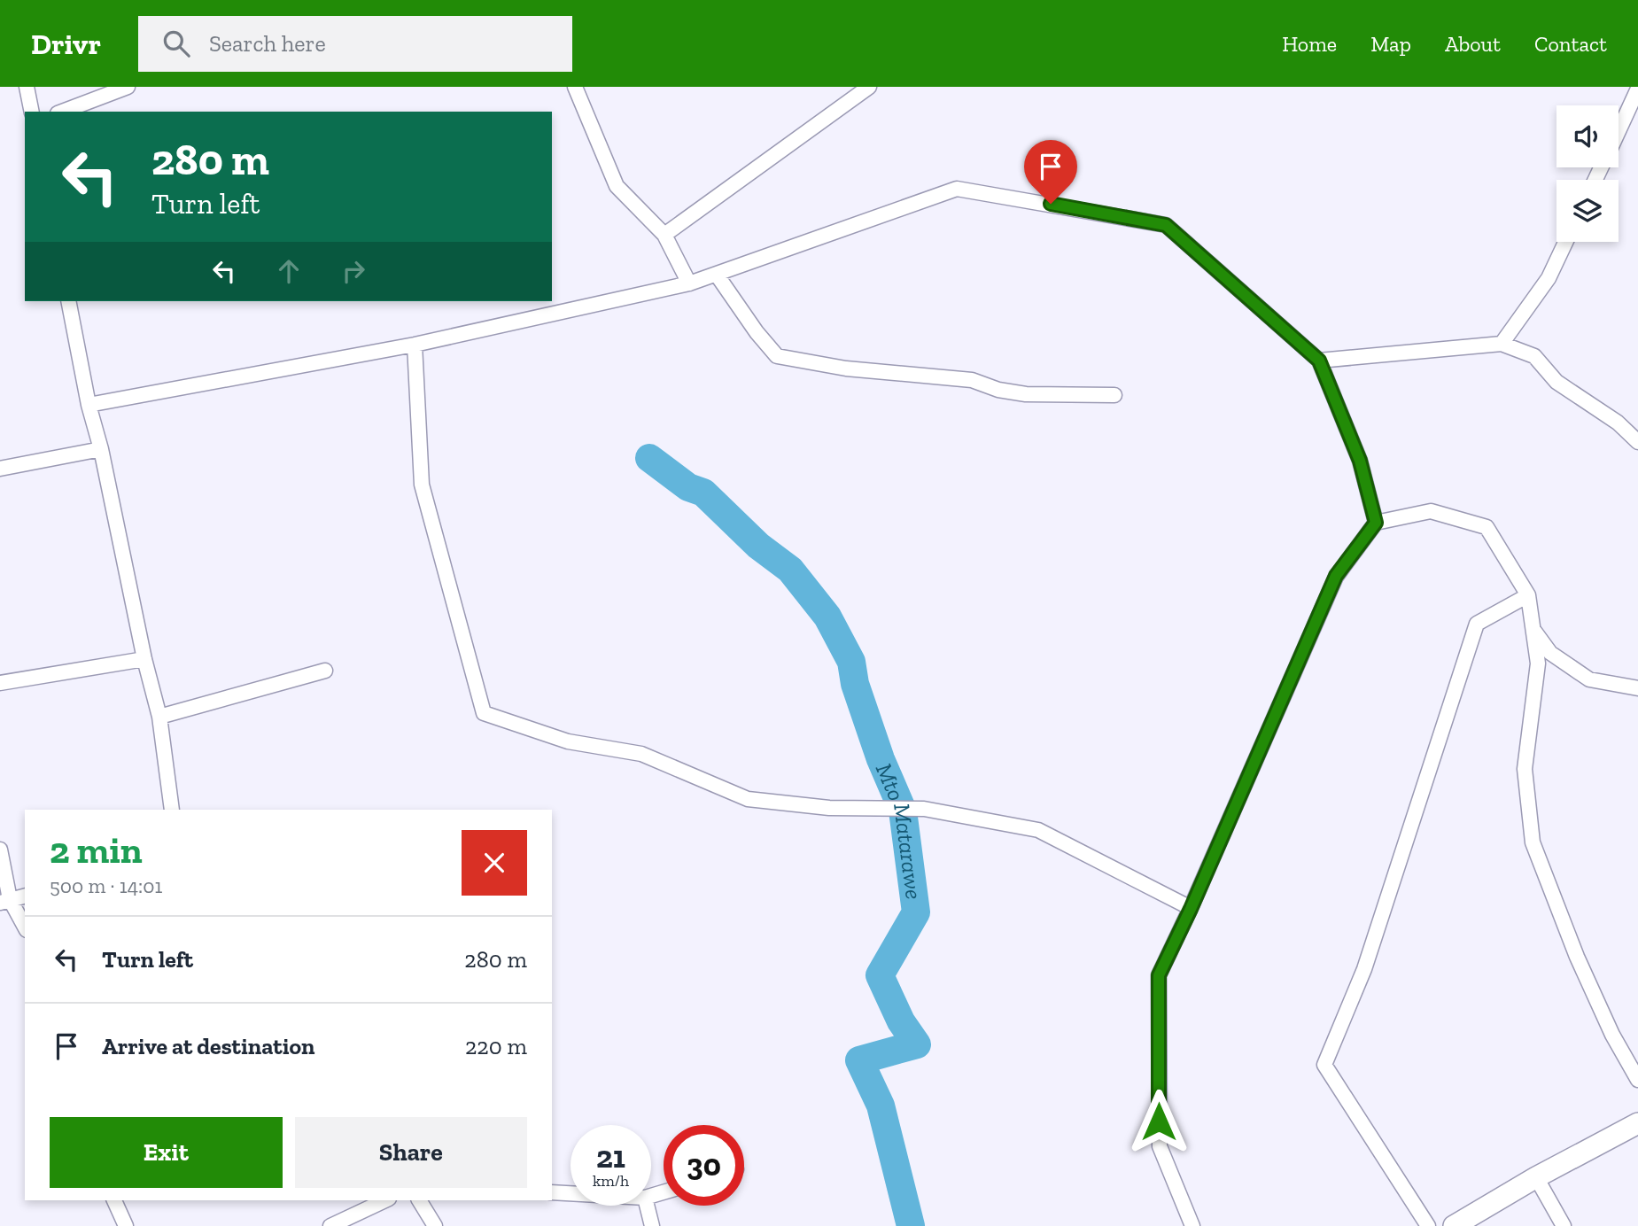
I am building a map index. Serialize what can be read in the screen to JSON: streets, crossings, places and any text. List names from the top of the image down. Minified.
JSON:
{"water":["Mto Matarawe"],"page":{"header":"Drivr","search":"Search here","nav":["Home","Map","About","Contact"],"turn":["280 m","Turn left"],"heading":["2 min","500 m · 14:01"],"list":[{"name":"Turn left","value":"280 m"},{"name":"Arrive at destination","value":"220 m"}],"buttons":["Exit","Share"],"speed":"21 km/h","limit":"30"}}
